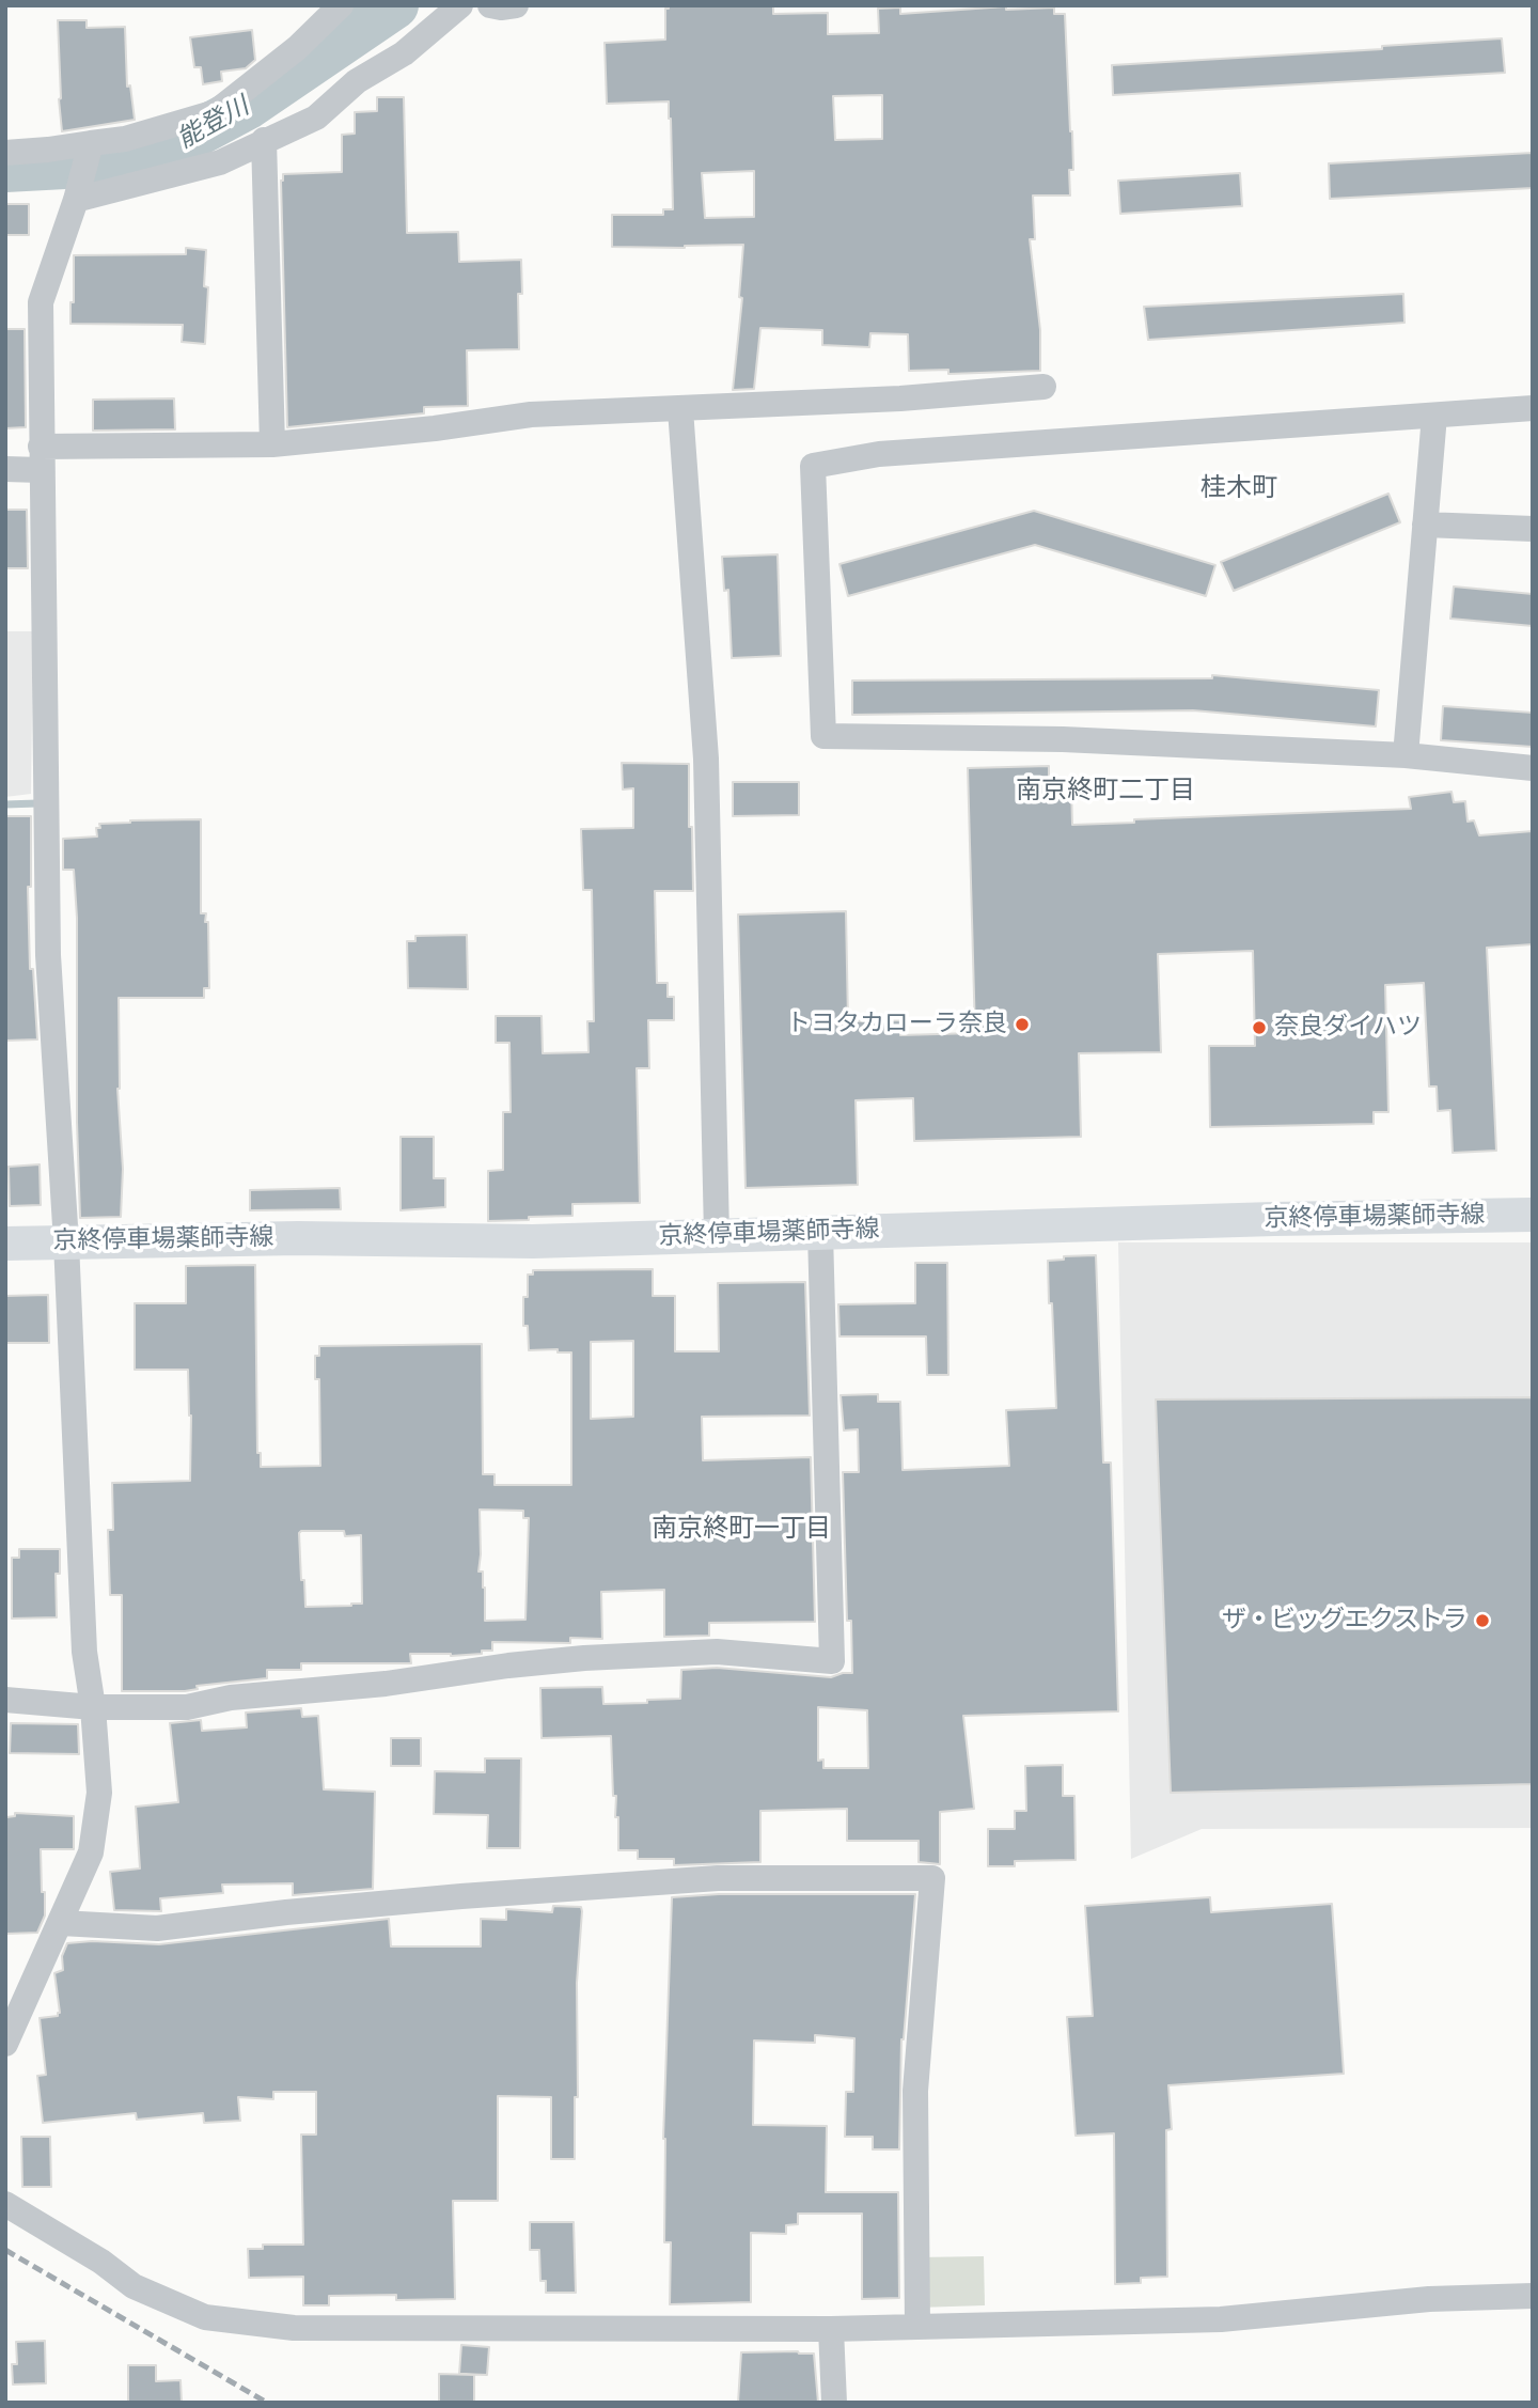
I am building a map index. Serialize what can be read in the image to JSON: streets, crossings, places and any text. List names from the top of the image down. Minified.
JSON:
{"streets":{"main road":["京終停車場薬師寺線"]},"districts":["桂木町","南京終町二丁目","南京終町一丁目"],"water":["能登川"],"places":["トヨタカローラ奈良","奈良ダイハツ","ザ・ビッグエクストラ"]}
